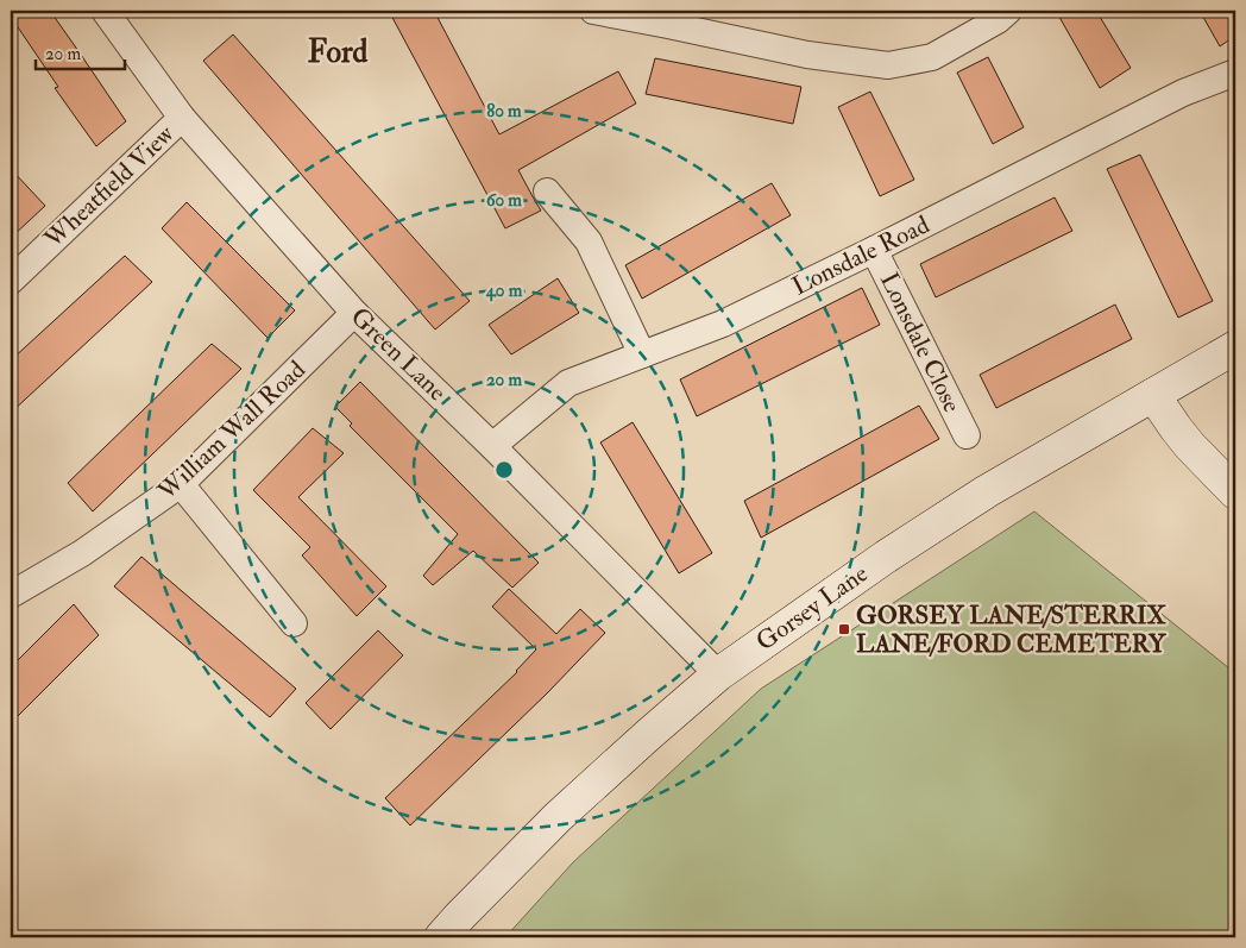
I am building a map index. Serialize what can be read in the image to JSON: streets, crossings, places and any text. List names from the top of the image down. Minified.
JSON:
{"streets":{"main road":["Gorsey Lane"],"street":["Wheatfield View","Lonsdale Road","Lonsdale Close","Green Lane","William Wall Road"]},"crossings":[["Wheatfield View","Green Lane"],["Lonsdale Road","Lonsdale Close"],["Lonsdale Road","Green Lane"],["Green Lane","William Wall Road"],["Green Lane","Gorsey Lane"]],"districts":["Ford"],"places":{"transit":["GORSEY LANE/STERRIX LANE/FORD CEMETERY"]},"scale_bar":"20 m","rings":["80 m","60 m","40 m","20 m"]}
